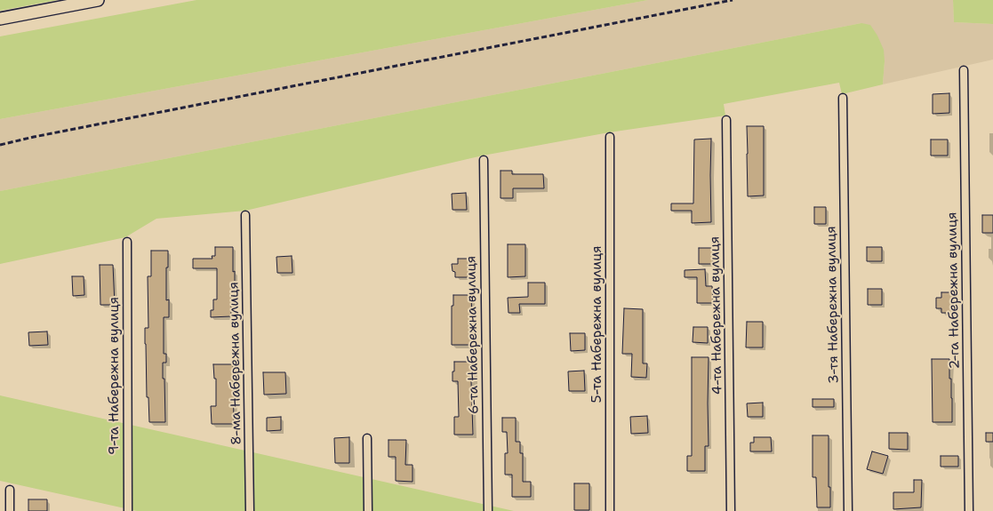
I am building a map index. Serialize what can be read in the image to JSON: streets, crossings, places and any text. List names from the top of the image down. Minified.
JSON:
{"streets":{"street":["2-га Набережна вулиця","3-тя Набережна вулиця","4-та Набережна вулиця","5-та Набережна вулиця","6-та Набережна вулиця","8-ма Набережна вулиця","9-та Набережна вулиця"]}}
